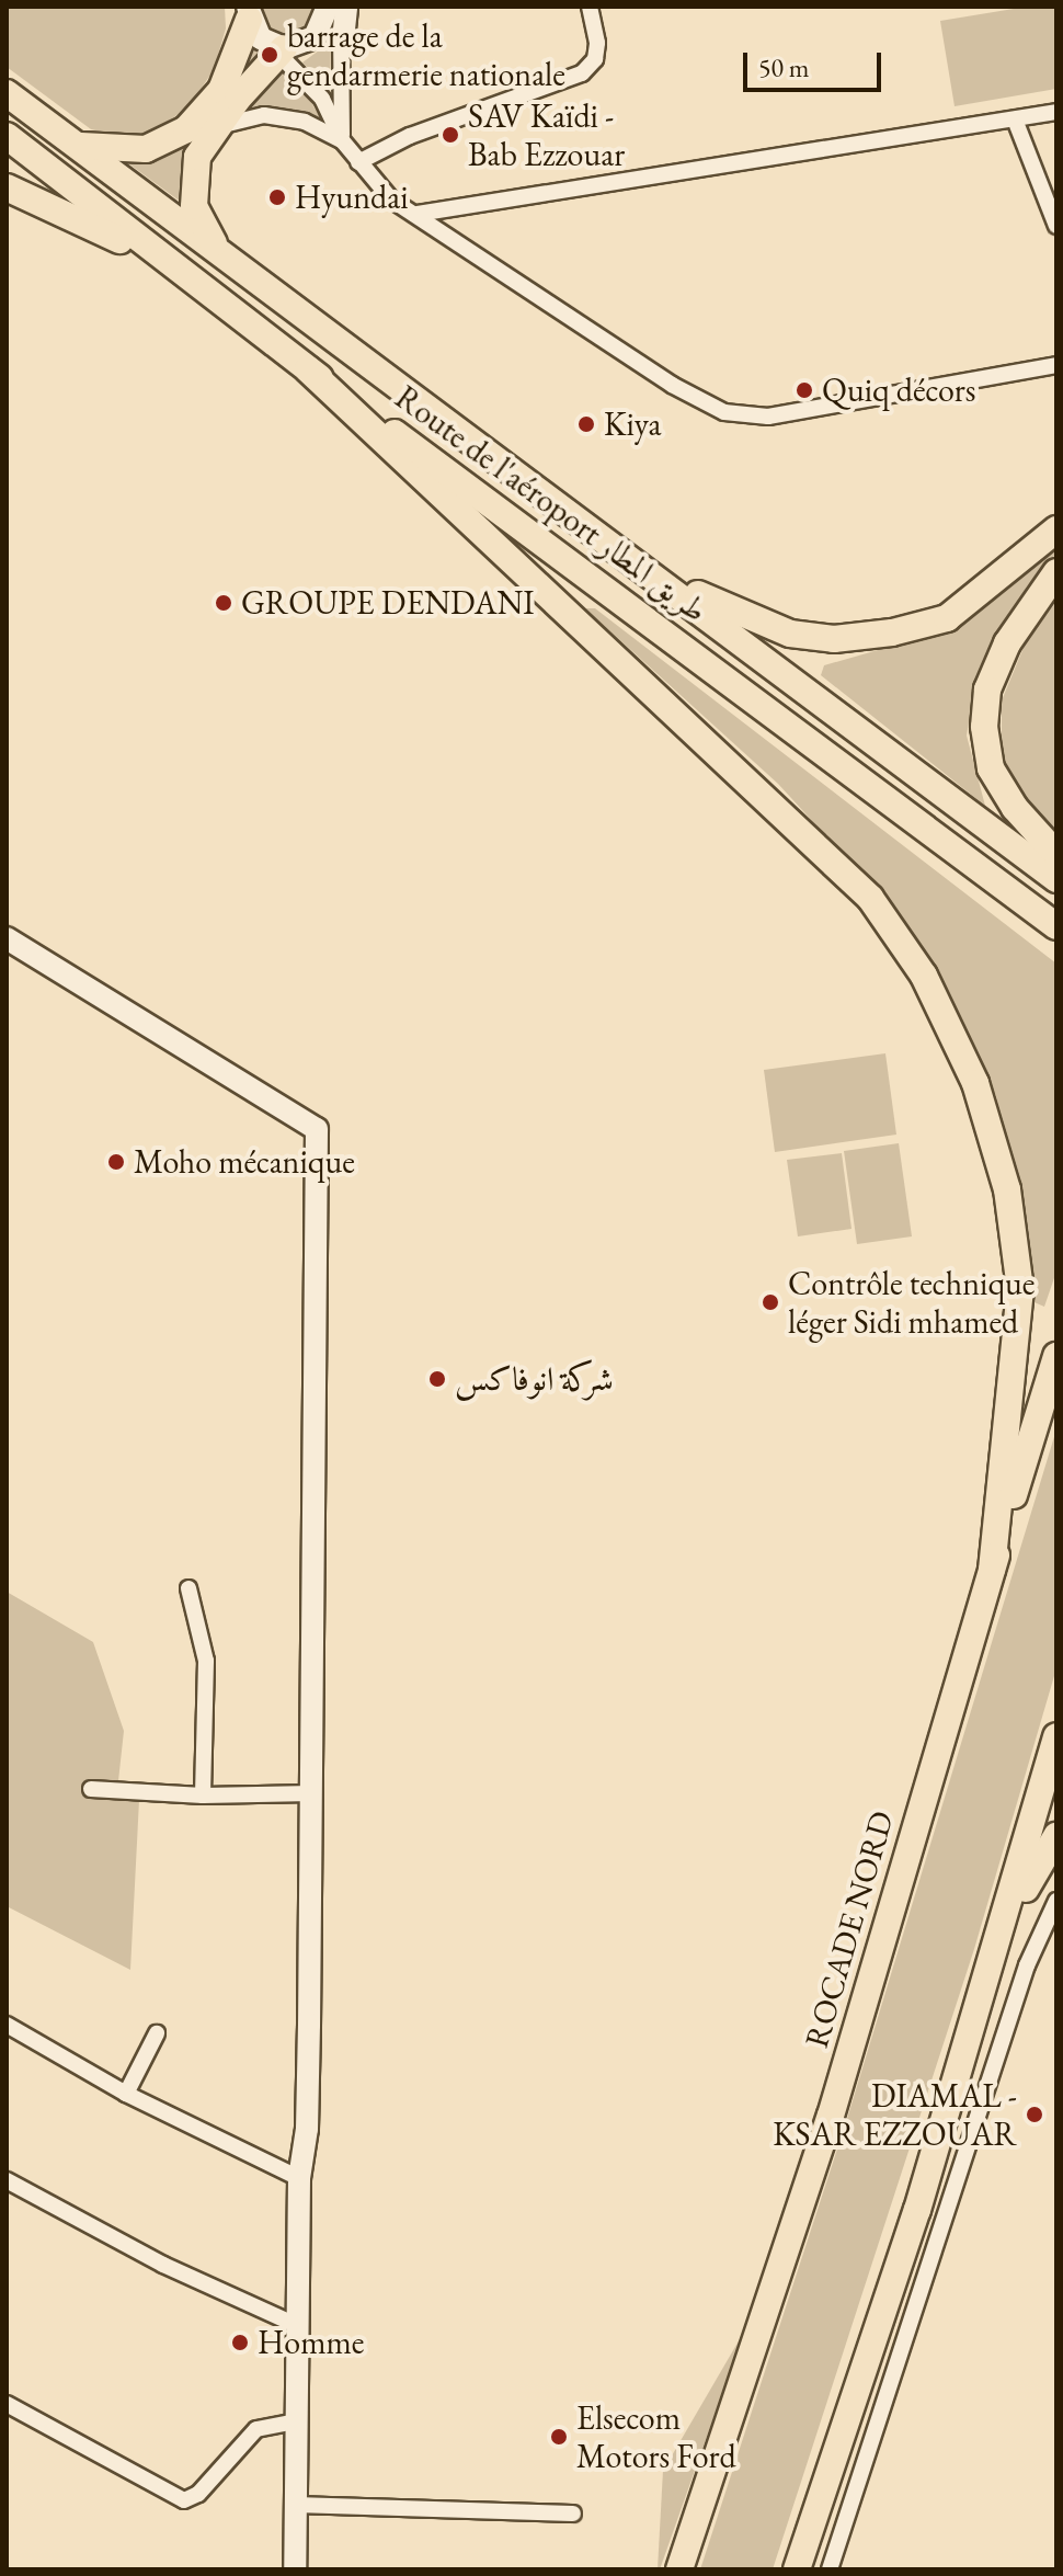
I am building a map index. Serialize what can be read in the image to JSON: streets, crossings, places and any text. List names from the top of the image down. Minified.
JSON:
{"streets":{"highway":["Route de l'aéroport طريق المطار","ROCADE NORD"]},"places":["barrage de la gendarmerie nationale","SAV Kaïdi - Bab Ezzouar","Hyundai","Quiq décors","Kiya","GROUPE DENDANI","Moho mécanique","Contrôle technique léger Sidi mhamed","شركة انوفاكس","DIAMAL - KSAR EZZOUAR","Homme","Elsecom Motors Ford"],"scale_bar":"50 m"}
